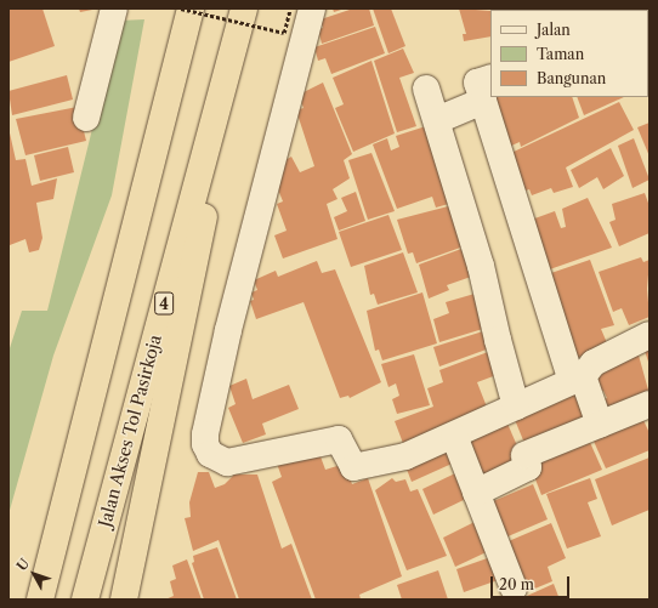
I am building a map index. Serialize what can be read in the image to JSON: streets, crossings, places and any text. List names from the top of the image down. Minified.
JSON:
{"streets":{"highway":["4","Jalan Akses Tol Pasirkoja"]},"legend":["Jalan","Taman","Bangunan"],"scale_bar":"20 m","north":"top left"}
